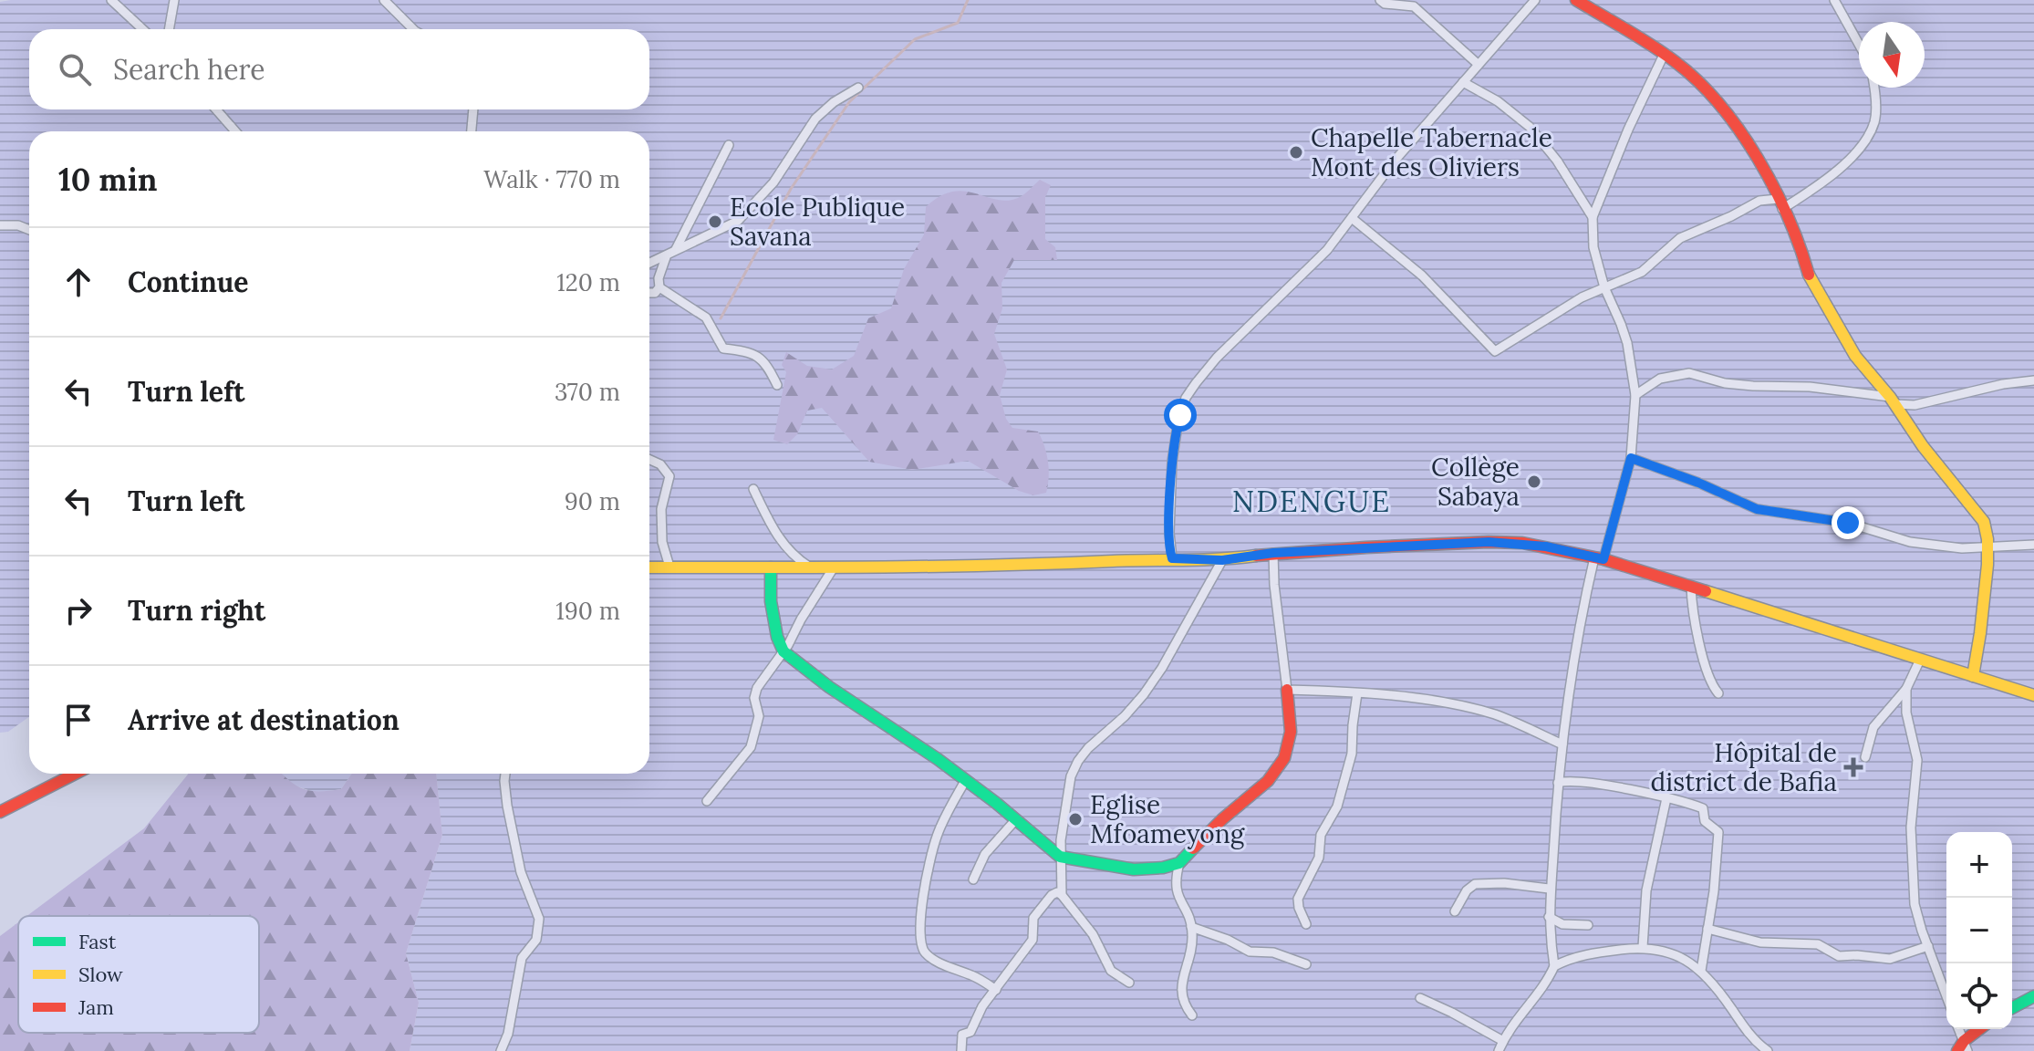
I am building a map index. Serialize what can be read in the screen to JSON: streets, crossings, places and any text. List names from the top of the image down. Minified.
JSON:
{"districts":["NDENGUE"],"places":{"other":["Chapelle Tabernacle Mont des Oliviers","Ecole Publique Savana","Collège Sabaya","Eglise Mfoameyong"],"health":["Hôpital de district de Bafia"]},"legend":["Fast","Slow","Jam"],"north":"bottom","page":{"search":"Search here","heading":["10 min","Walk · 770 m"],"list":[["Continue","120 m"],["Turn left","370 m"],["Turn left","90 m"],["Turn right","190 m"],"Arrive at destination"],"map_buttons":["+","−"]}}
